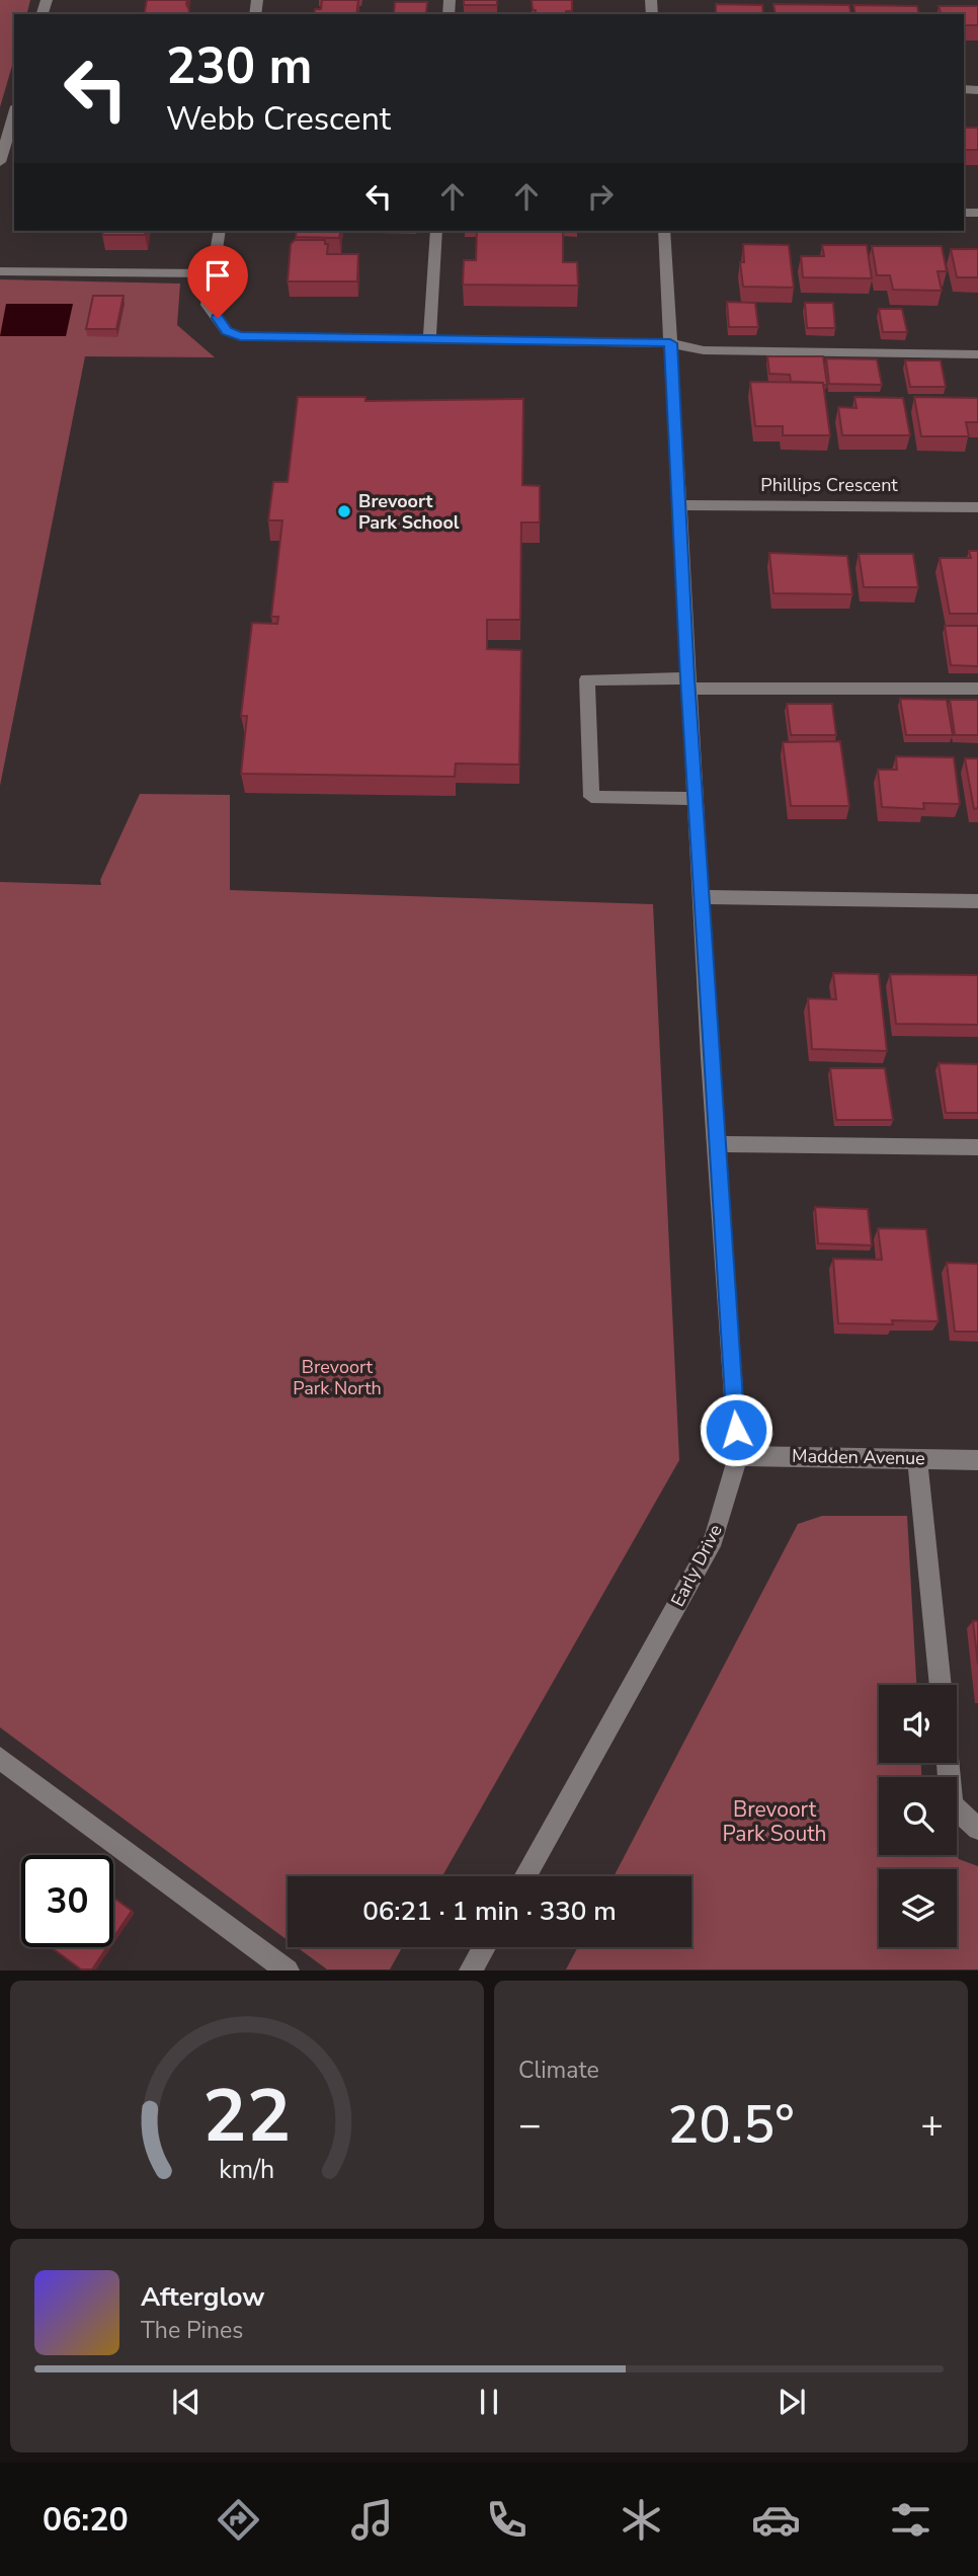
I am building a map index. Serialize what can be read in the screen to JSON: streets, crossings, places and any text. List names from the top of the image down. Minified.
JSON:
{"streets":{"street":["Phillips Crescent","Madden Avenue","Early Drive"]},"crossings":[["Phillips Crescent","Early Drive"],["Madden Avenue","Early Drive"]],"parks":["Brevoort Park North","Brevoort Park South"],"places":["Brevoort Park School"],"page":{"turn":["230 m","Webb Crescent"],"limit":"30","trip":"06:21 · 1 min · 330 m","tile":"Climate","heat":["−","20.5°","+"],"song":["Afterglow","The Pines"],"tabs":"06:20","gauge":["22","km/h"]}}
